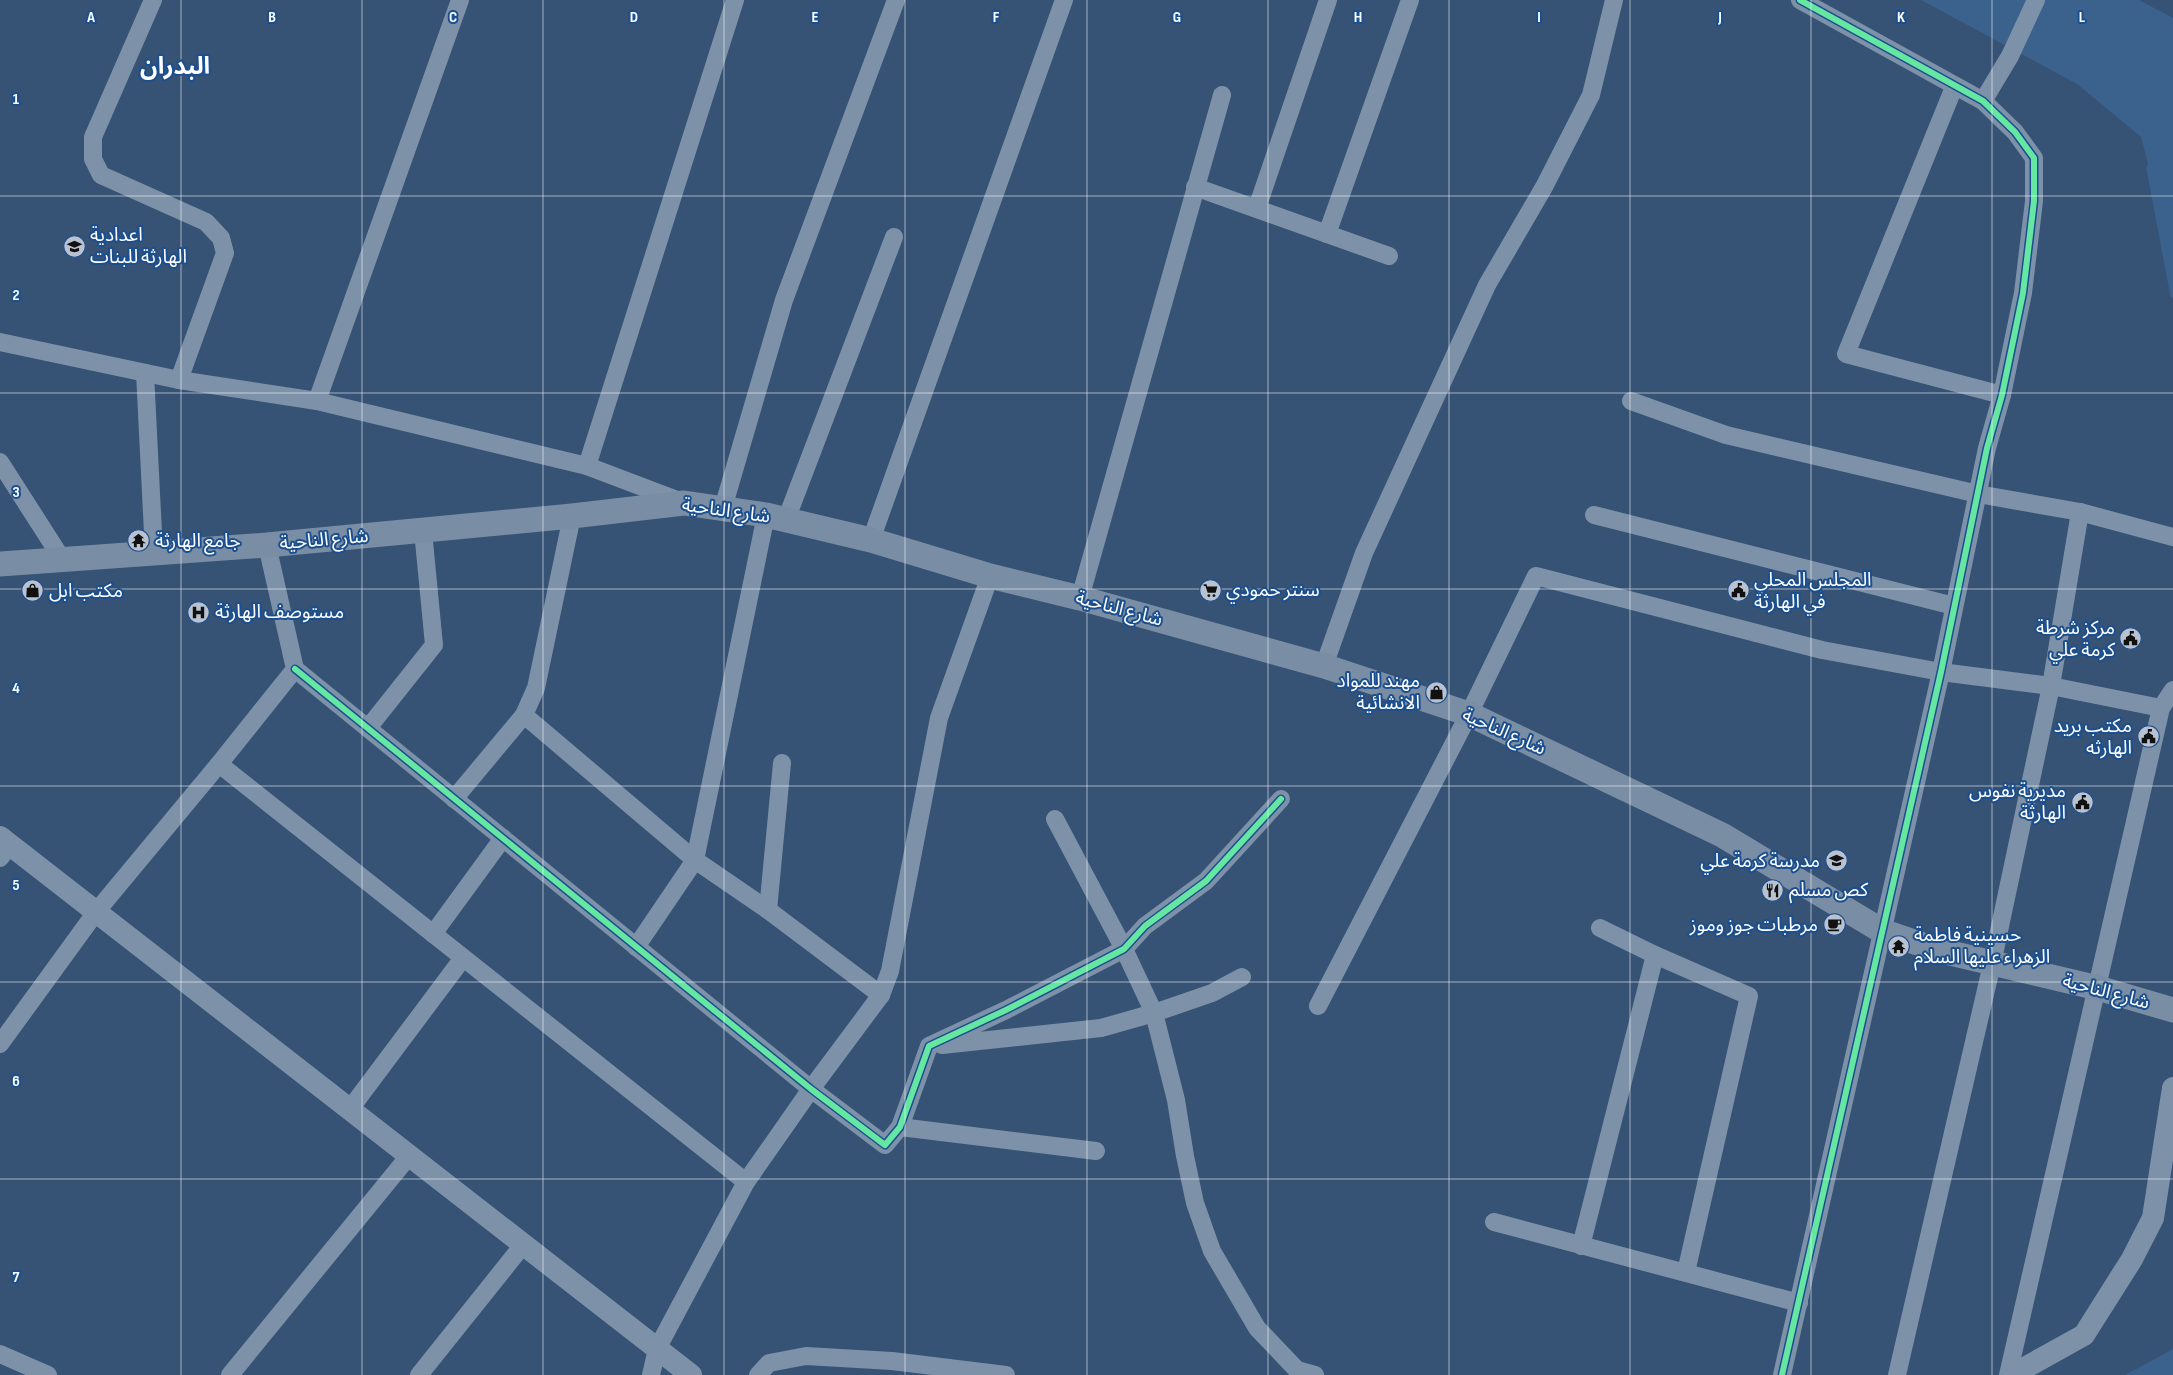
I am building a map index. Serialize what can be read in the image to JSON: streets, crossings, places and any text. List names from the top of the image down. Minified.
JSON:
{"streets":{"main road":["شارع الناحية"]},"districts":["البدران"],"places":{"school or university":["اعدادية الهارثة للبنات","مدرسة كرمة علي"],"temple":["جامع الهارثة","حسينية فاطمة الزهراء عليها السلام"],"supermarket":["سنتر حمودي"],"shop":["مكتب ابل","مهند للمواد الانشائية"],"public building":["المجلس المحلي في الهارثة","مركز شرطة كرمة علي","مكتب بريد الهارثه","مديرية نفوس الهارثة"],"hospital":["مستوصف الهارثة"],"restaurant":["كص مسلم"],"cafe":["مرطبات جوز وموز"]},"grid":{"columns":["A","B","C","D","E","F","G","H","I","J","K","L"],"rows":["1","2","3","4","5","6","7"]}}
